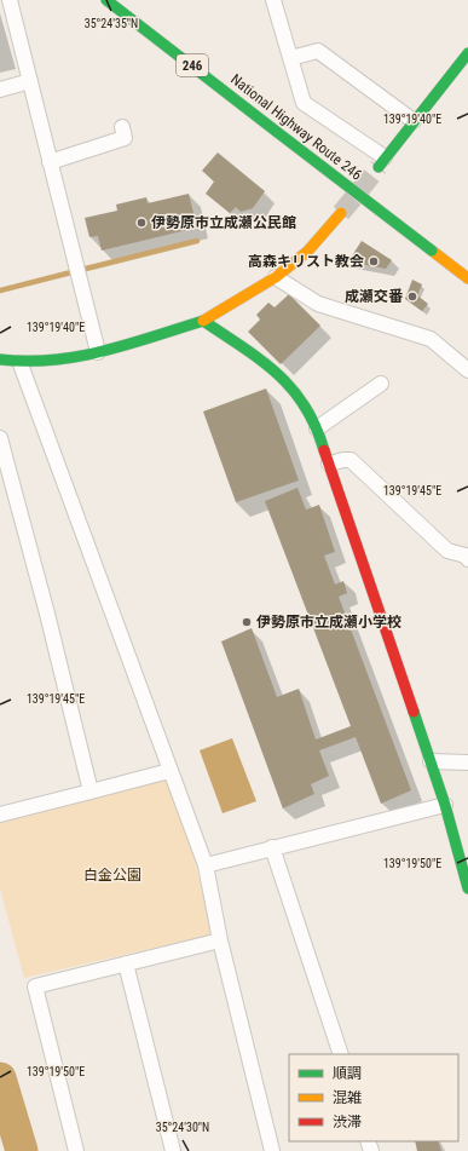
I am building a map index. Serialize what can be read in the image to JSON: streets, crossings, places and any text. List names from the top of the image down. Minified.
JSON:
{"streets":{"main road":["246","National Highway Route 246"]},"parks":["白金公園"],"places":["伊勢原市立成瀬公民館","高森キリスト教会","成瀬交番","伊勢原市立成瀬小学校"],"legend":["順調","混雑","渋滞"],"coordinates":["35°24'35\"N","139°19'40\"E","139°19'45\"E","139°19'50\"E","35°24'30\"N"]}
